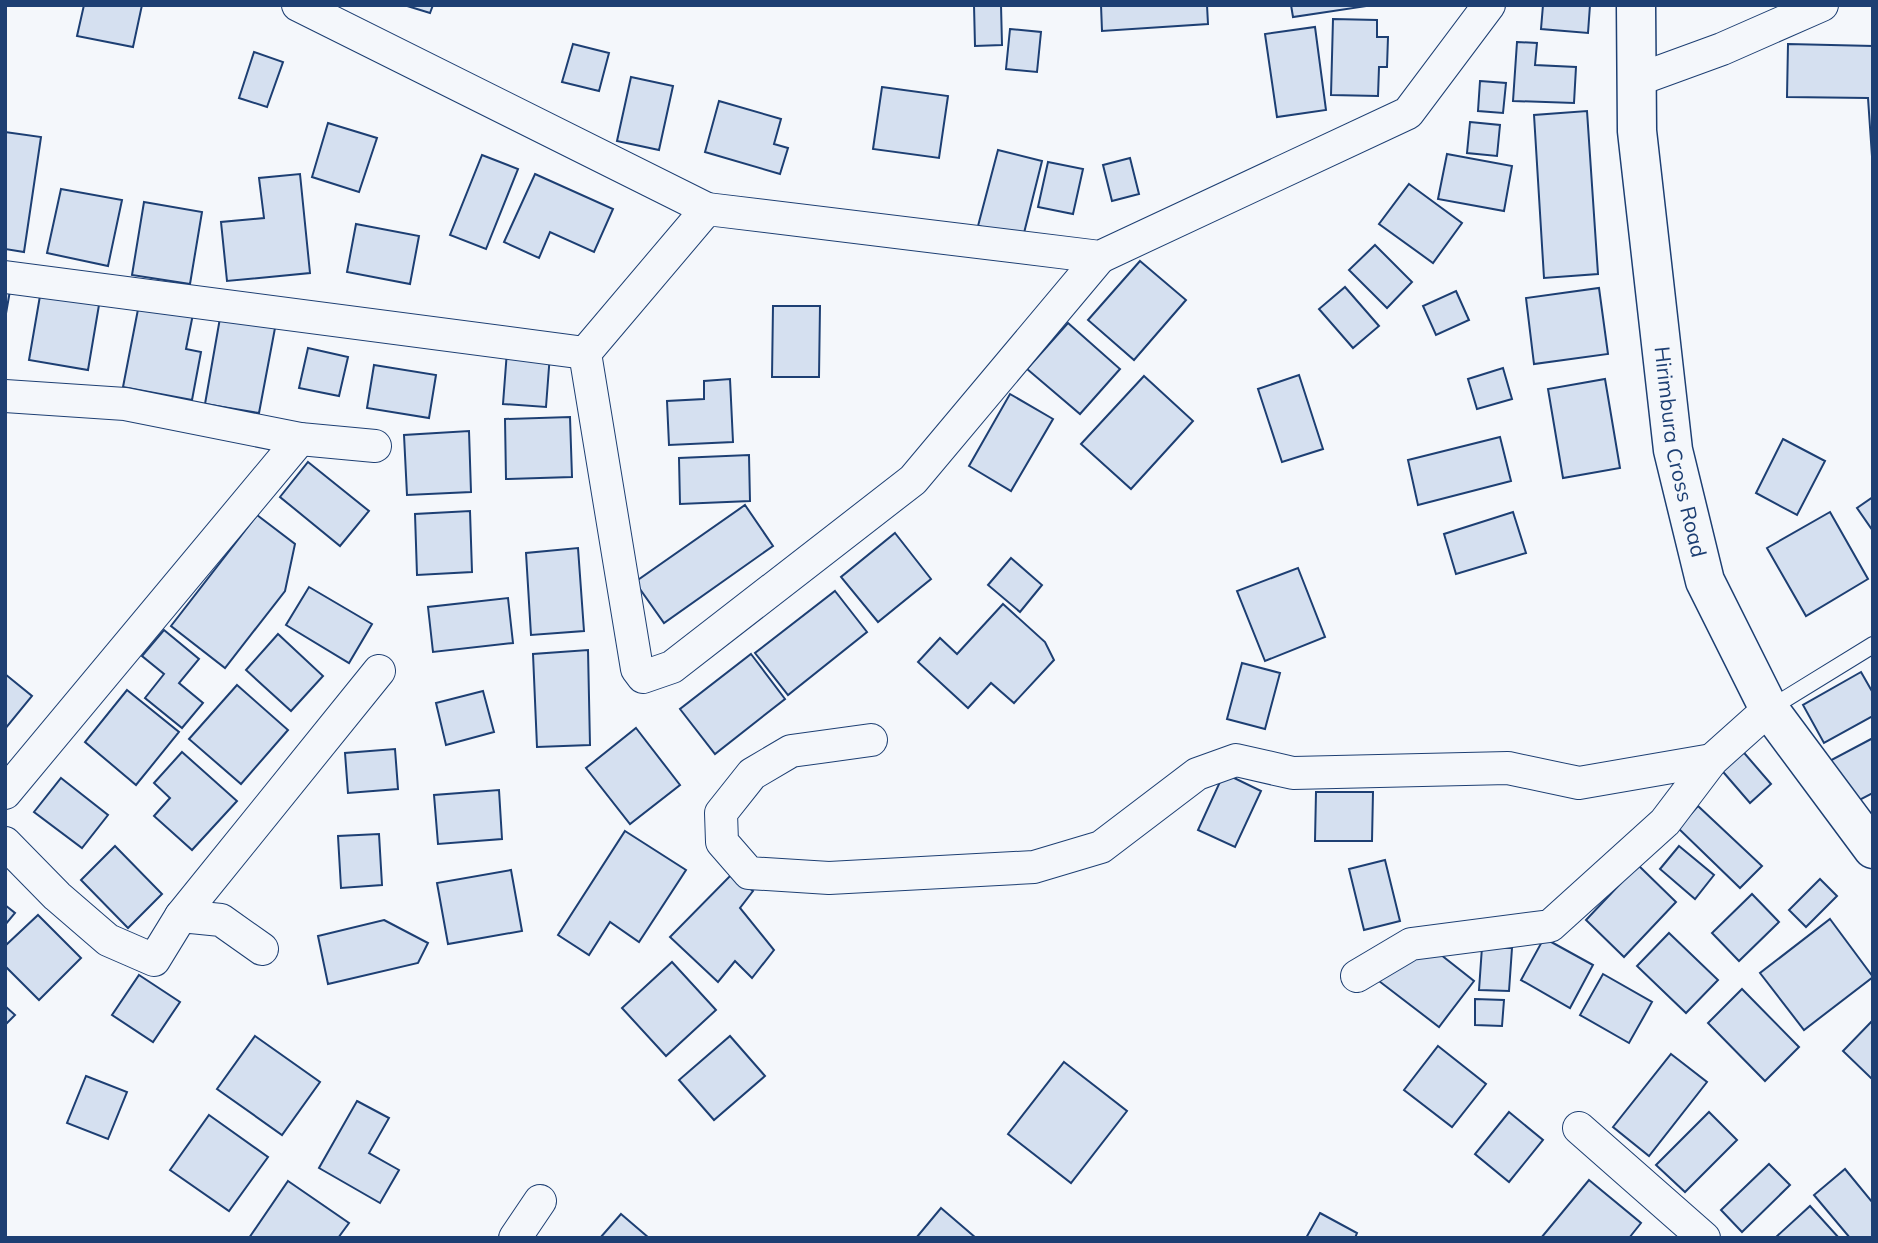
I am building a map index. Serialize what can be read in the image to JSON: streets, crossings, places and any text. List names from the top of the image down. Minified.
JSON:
{"streets":{"main road":["Hirimbura Cross Road"]}}
